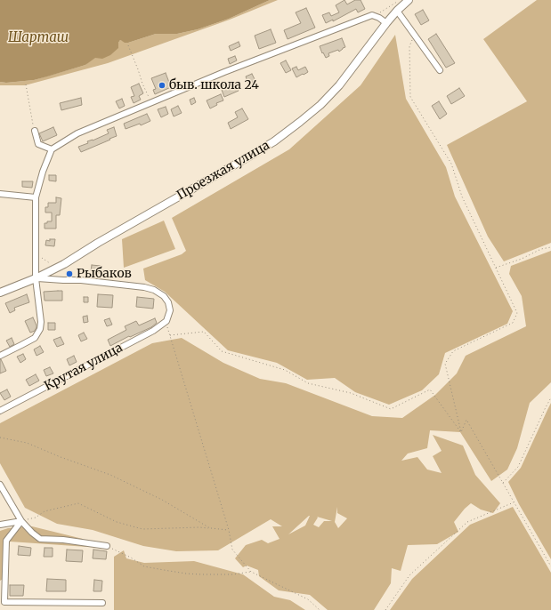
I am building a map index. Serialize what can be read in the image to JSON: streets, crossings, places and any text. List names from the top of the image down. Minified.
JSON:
{"streets":{"main road":["Проезжая улица"],"street":["Крутая улица"]},"water":["Шарташ"],"places":["быв. школа 24","Рыбаков"]}
